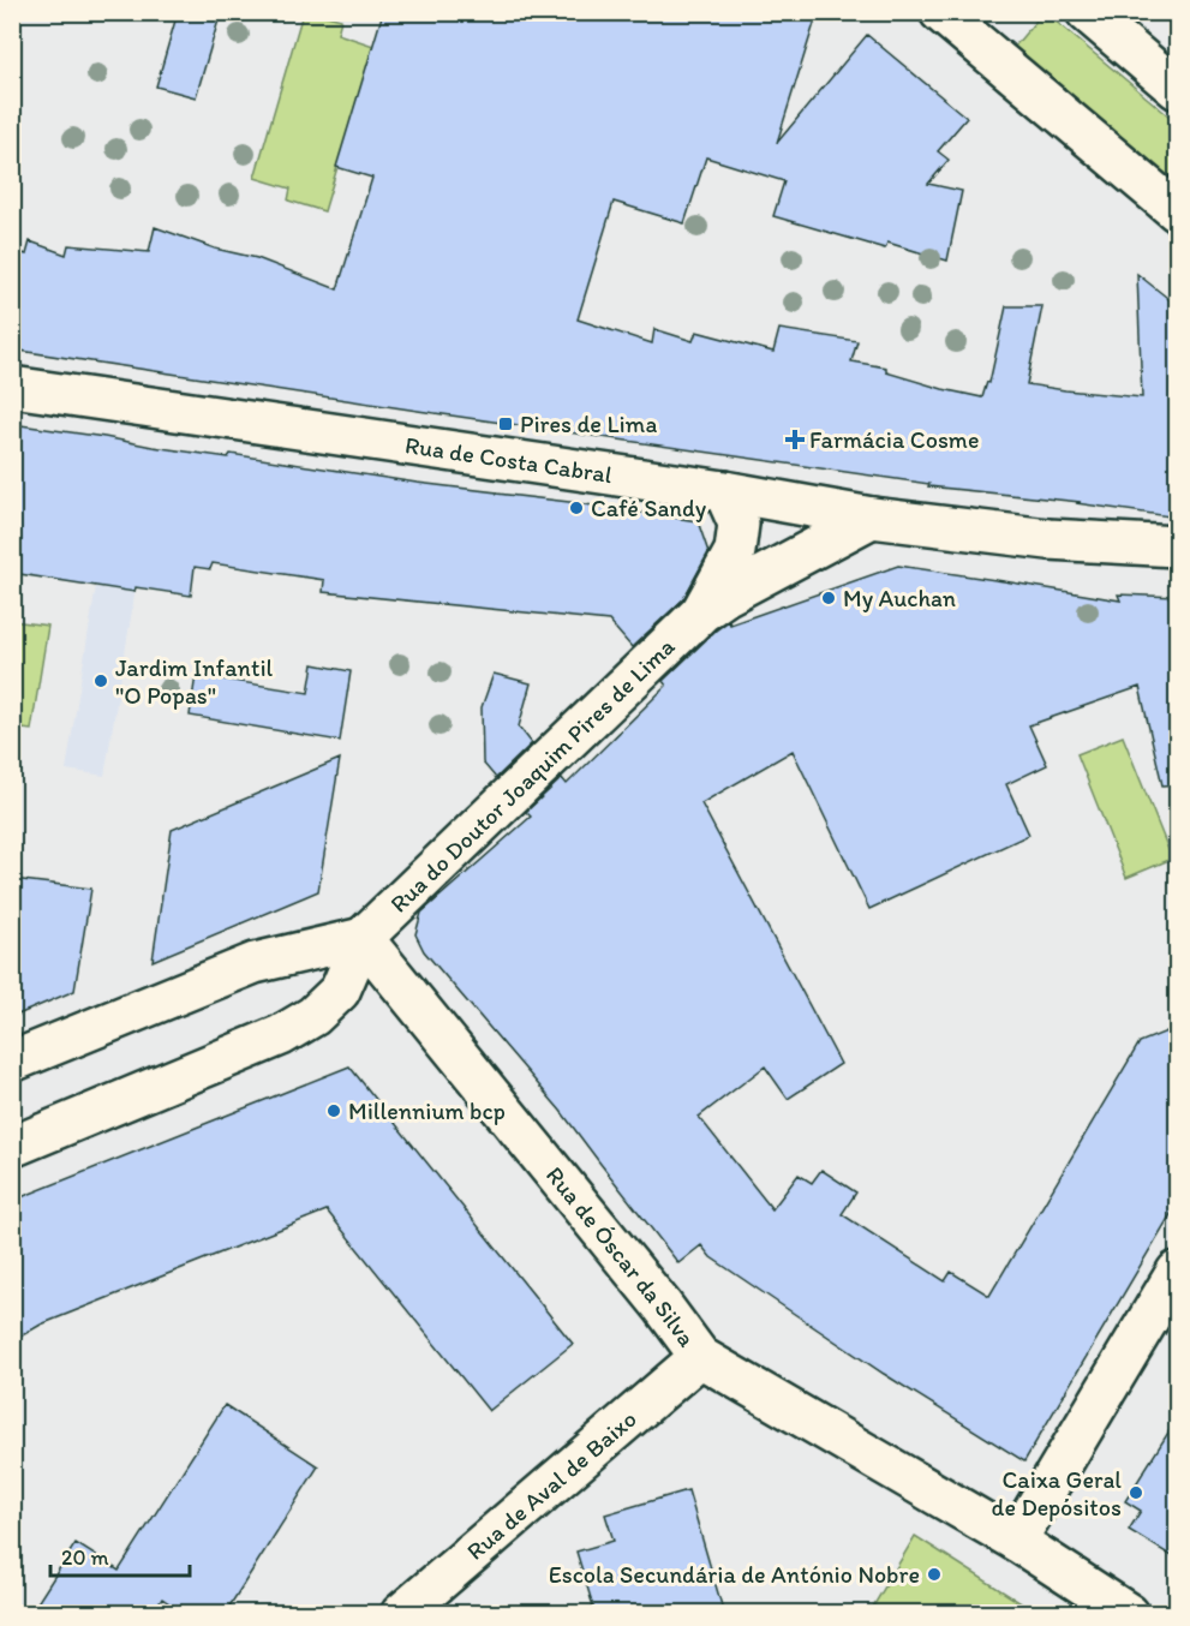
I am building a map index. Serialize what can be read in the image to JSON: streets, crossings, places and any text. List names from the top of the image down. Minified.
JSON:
{"streets":{"street":["Rua de Costa Cabral","Rua do Doutor Joaquim Pires de Lima","Rua de Óscar da Silva","Rua de Aval de Baixo"]},"crossings":[["Rua de Costa Cabral","Rua do Doutor Joaquim Pires de Lima"],["Rua do Doutor Joaquim Pires de Lima","Rua de Óscar da Silva"],["Rua de Óscar da Silva","Rua de Aval de Baixo"]],"places":{"transit":["Pires de Lima"],"health":["Farmácia Cosme"],"other":["Café Sandy","My Auchan","Jardim Infantil \"O Popas\"","Millennium bcp","Caixa Geral de Depósitos","Escola Secundária de António Nobre"]},"scale_bar":"20 m"}
